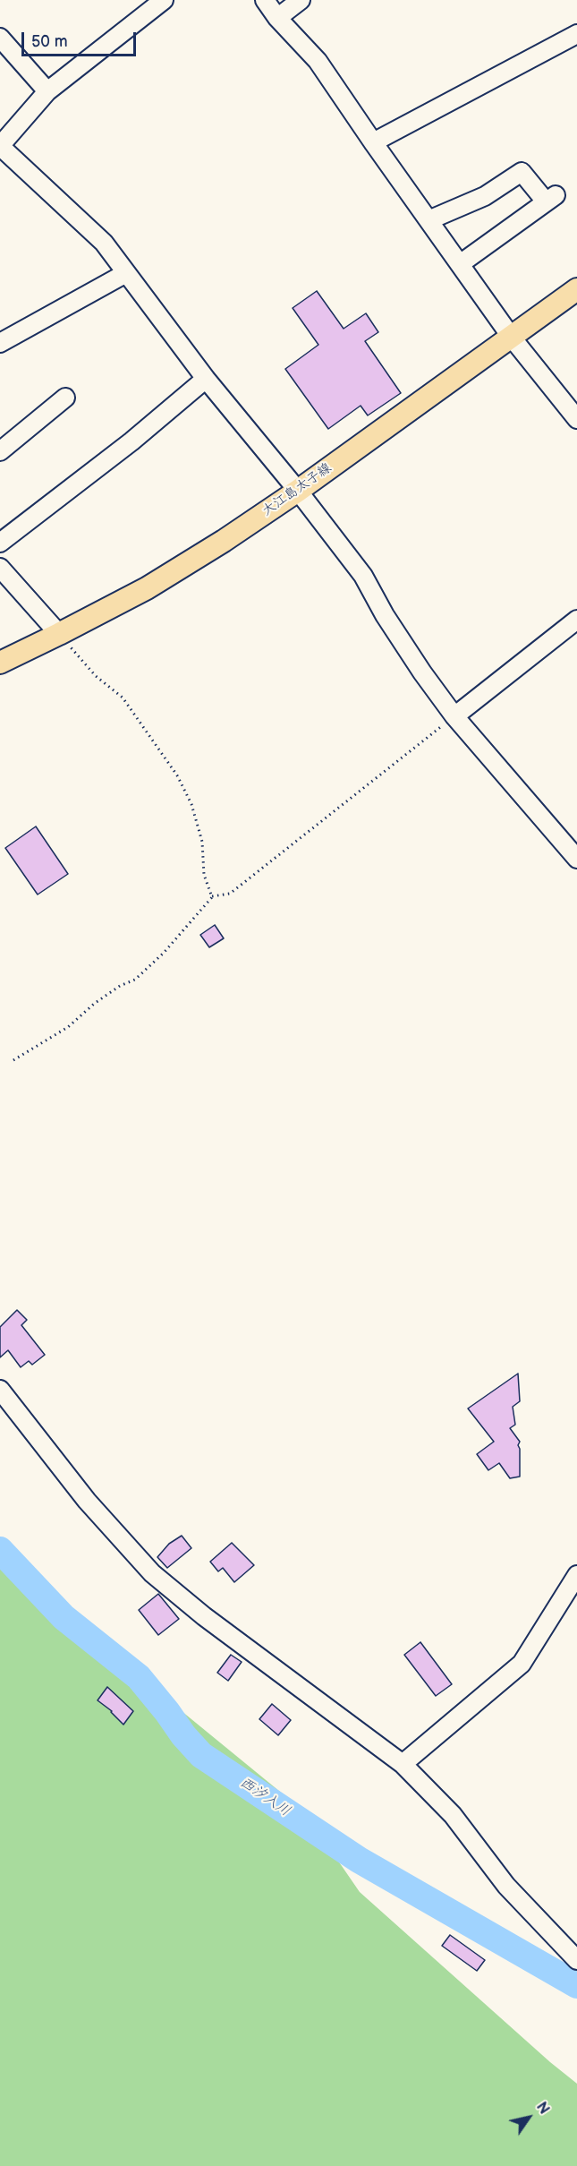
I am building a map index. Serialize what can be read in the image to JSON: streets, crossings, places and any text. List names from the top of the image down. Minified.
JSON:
{"streets":{"main road":["大江島太子線"]},"water":["西汐入川"],"scale_bar":"50 m","north":"top right"}
